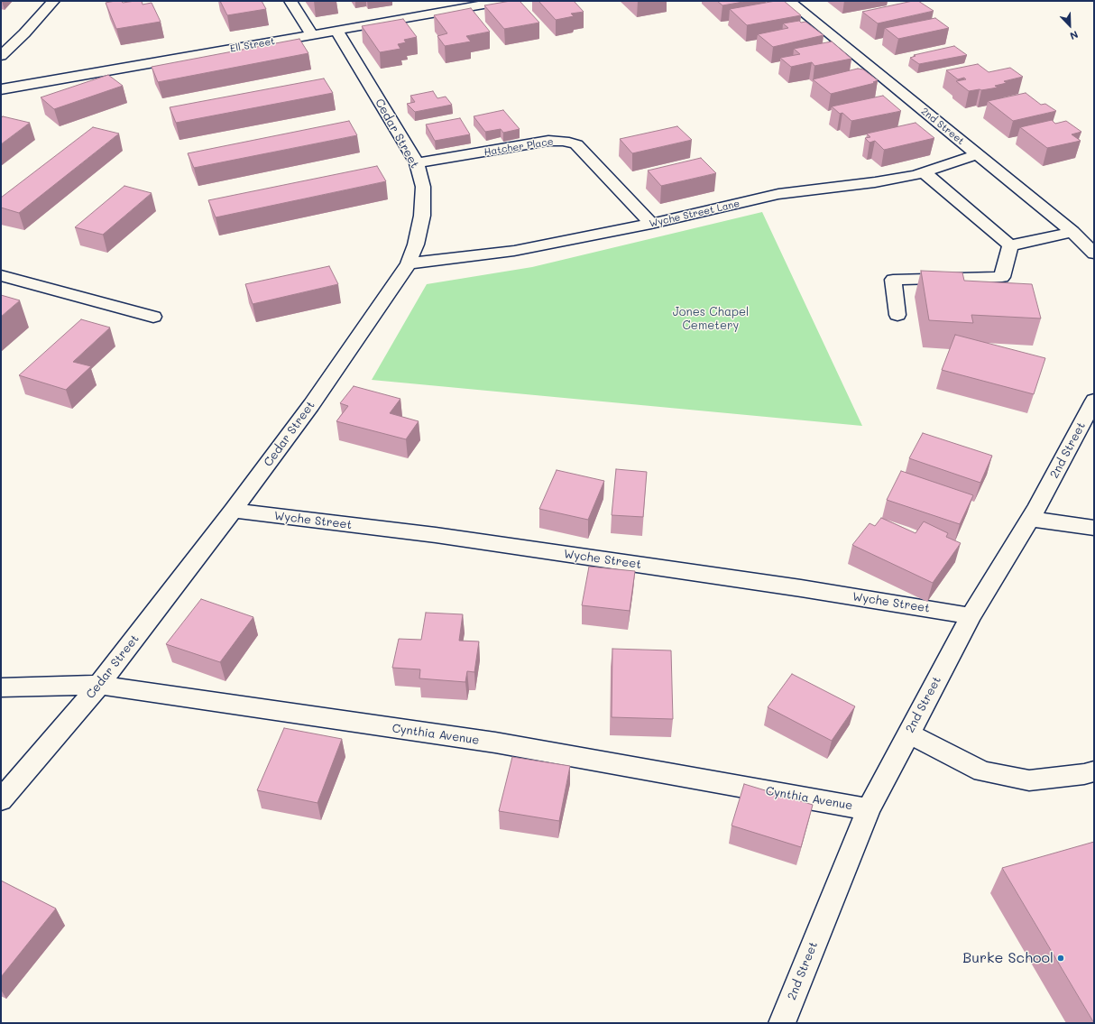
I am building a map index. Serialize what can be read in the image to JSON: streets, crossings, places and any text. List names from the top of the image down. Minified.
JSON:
{"streets":{"street":["Ell Street","2nd Street","Cedar Street","Hatcher Place","Wyche Street Lane","Wyche Street","Cynthia Avenue"]},"crossings":[["Ell Street","Cedar Street"],["2nd Street","Wyche Street Lane"],["2nd Street","Wyche Street"],["2nd Street","Cynthia Avenue"],["Cedar Street","Hatcher Place"],["Cedar Street","Wyche Street Lane"],["Cedar Street","Wyche Street"],["Cedar Street","Cynthia Avenue"],["Hatcher Place","Wyche Street Lane"]],"parks":["Jones Chapel Cemetery"],"places":["Burke School"],"north":"bottom right"}
